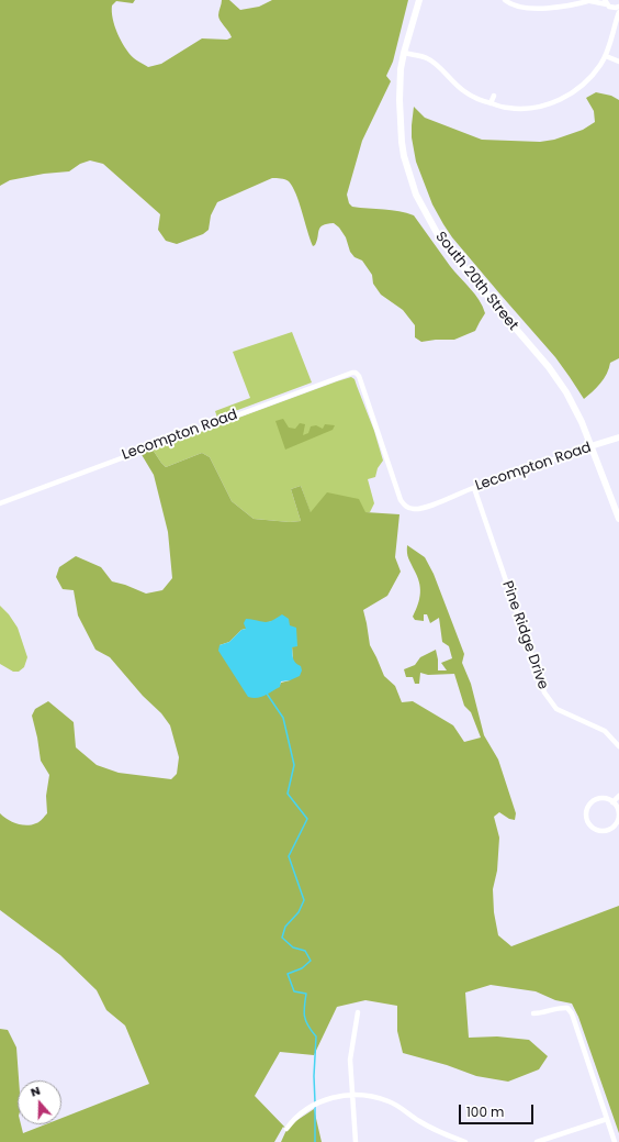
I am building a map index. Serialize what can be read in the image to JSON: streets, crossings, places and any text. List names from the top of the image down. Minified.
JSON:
{"streets":{"main road":["South 20th Street"],"street":["Lecompton Road","Pine Ridge Drive"]},"crossings":[["South 20th Street","Lecompton Road"],["Lecompton Road","Pine Ridge Drive"]],"scale_bar":"100 m","north":"top"}
